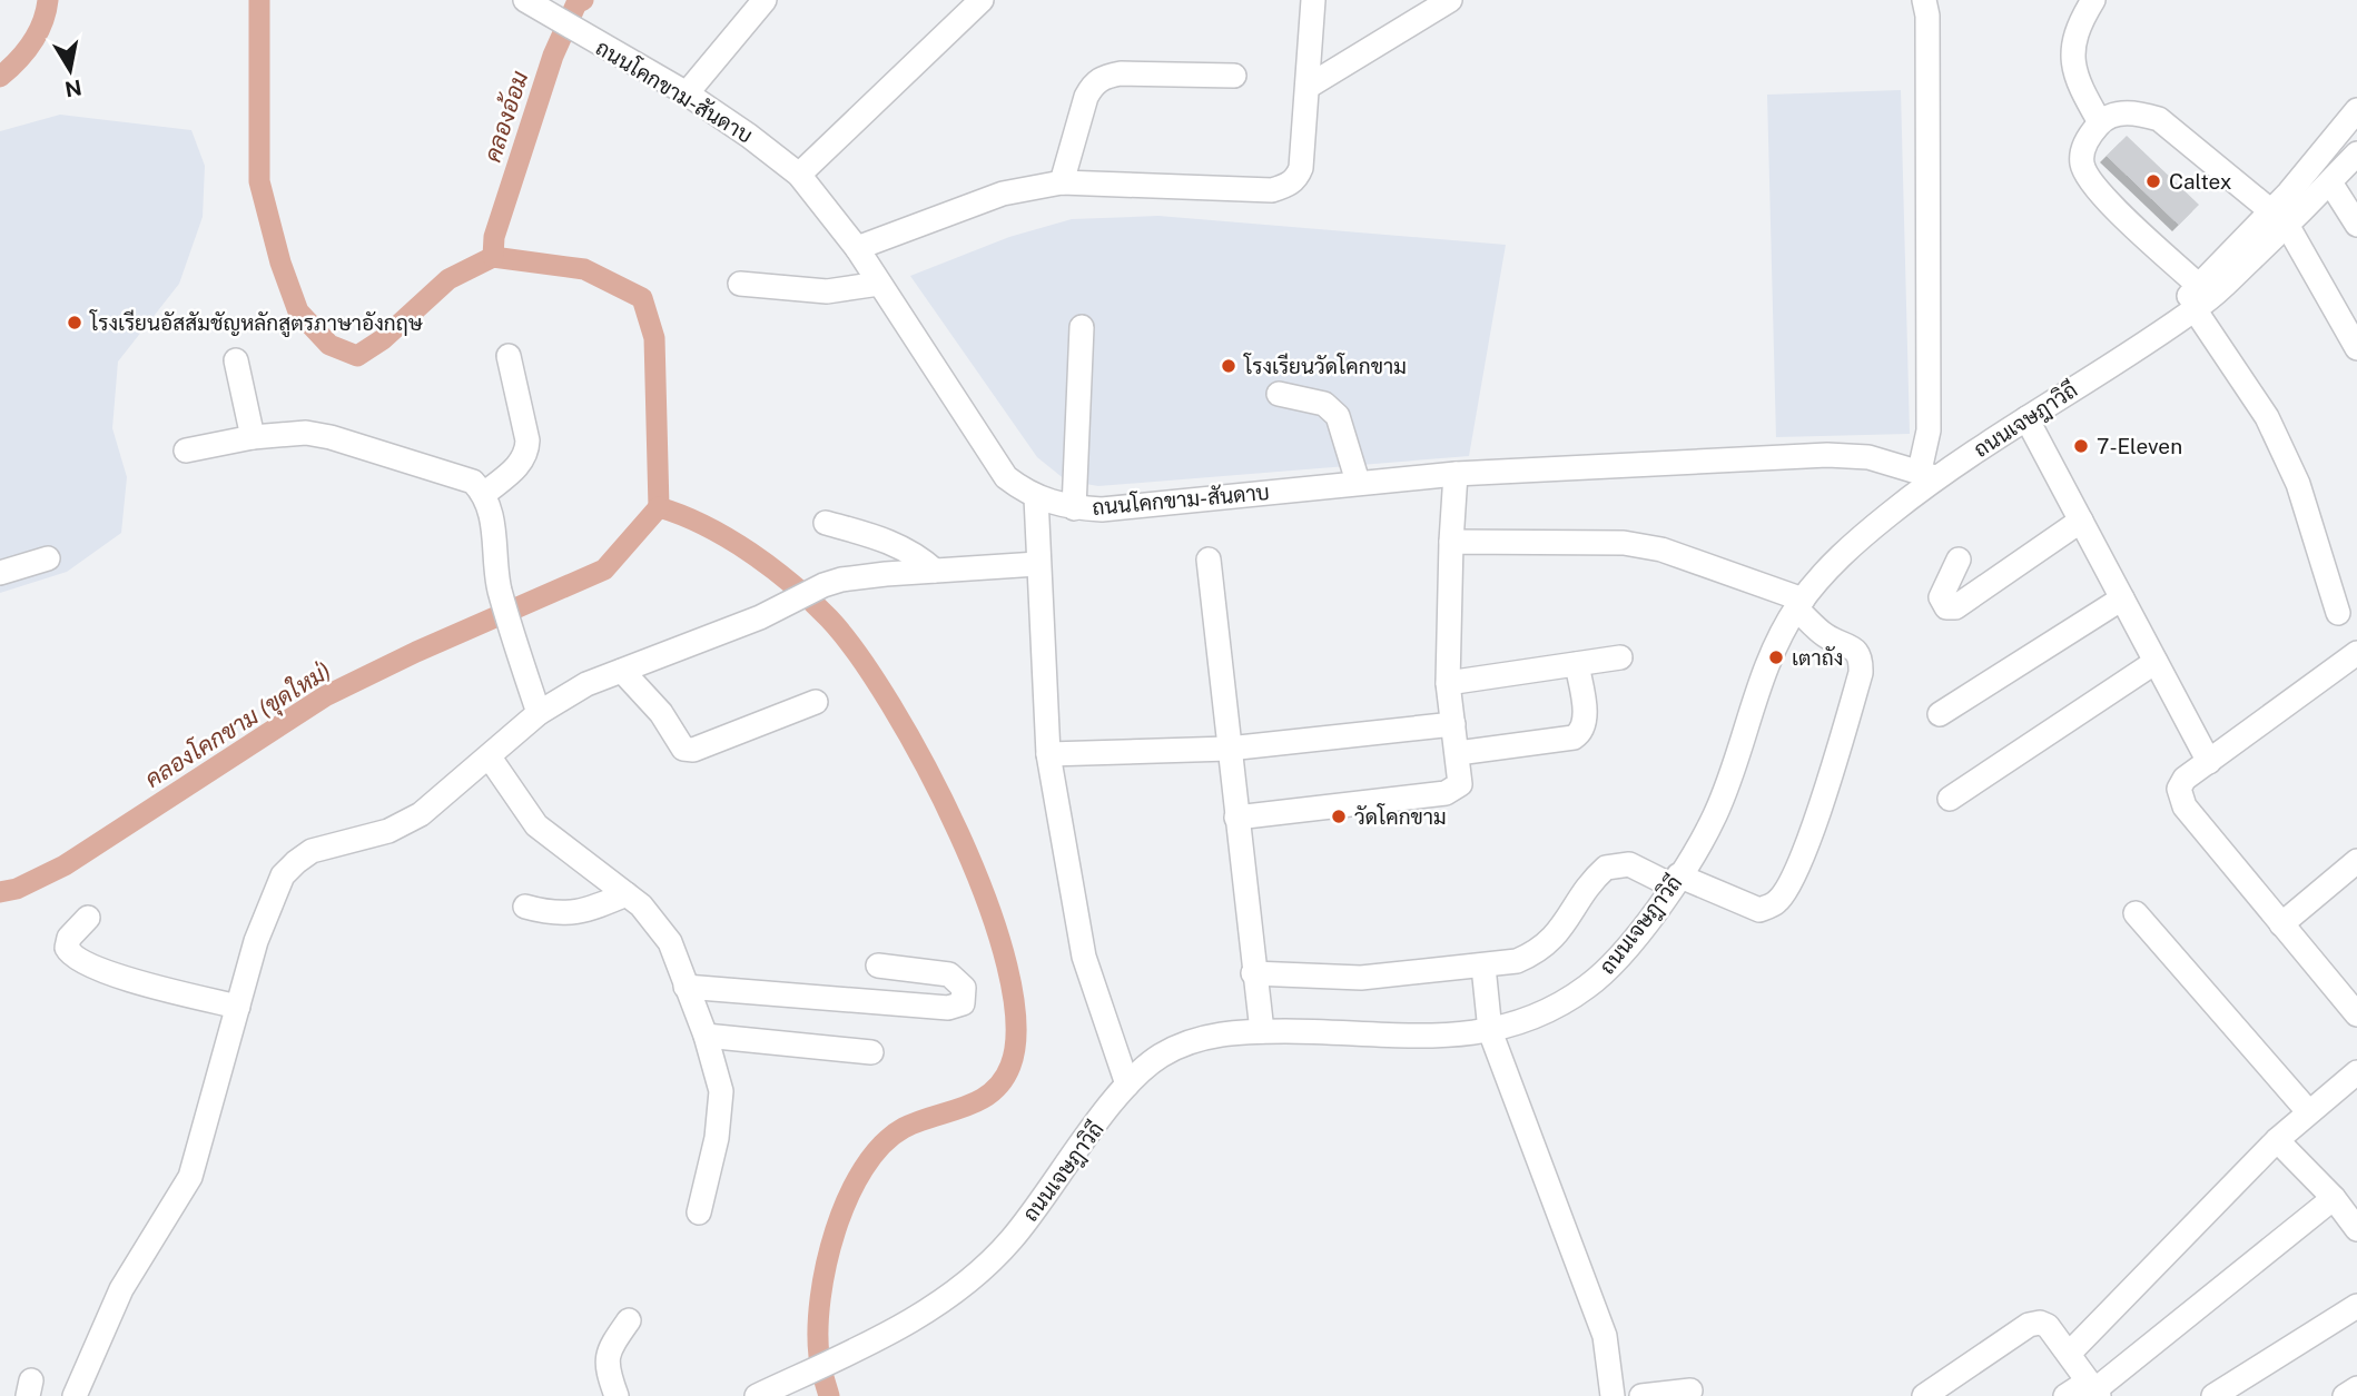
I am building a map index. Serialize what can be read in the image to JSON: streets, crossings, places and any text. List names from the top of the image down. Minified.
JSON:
{"streets":{"street":["ถนนโคกขาม-สันดาบ","ถนนเจษฎาวิถี"]},"crossings":[["ถนนโคกขาม-สันดาบ","ถนนเจษฎาวิถี"]],"water":["คลองอ้อม","คลองโคกขาม (ขุดใหม่)"],"places":["Caltex","โรงเรียนอัสสัมชัญหลักสูตรภาษาอังกฤษ","โรงเรียนวัดโคกขาม","7-Eleven","เตาถัง","วัดโคกขาม"],"north":"bottom"}
